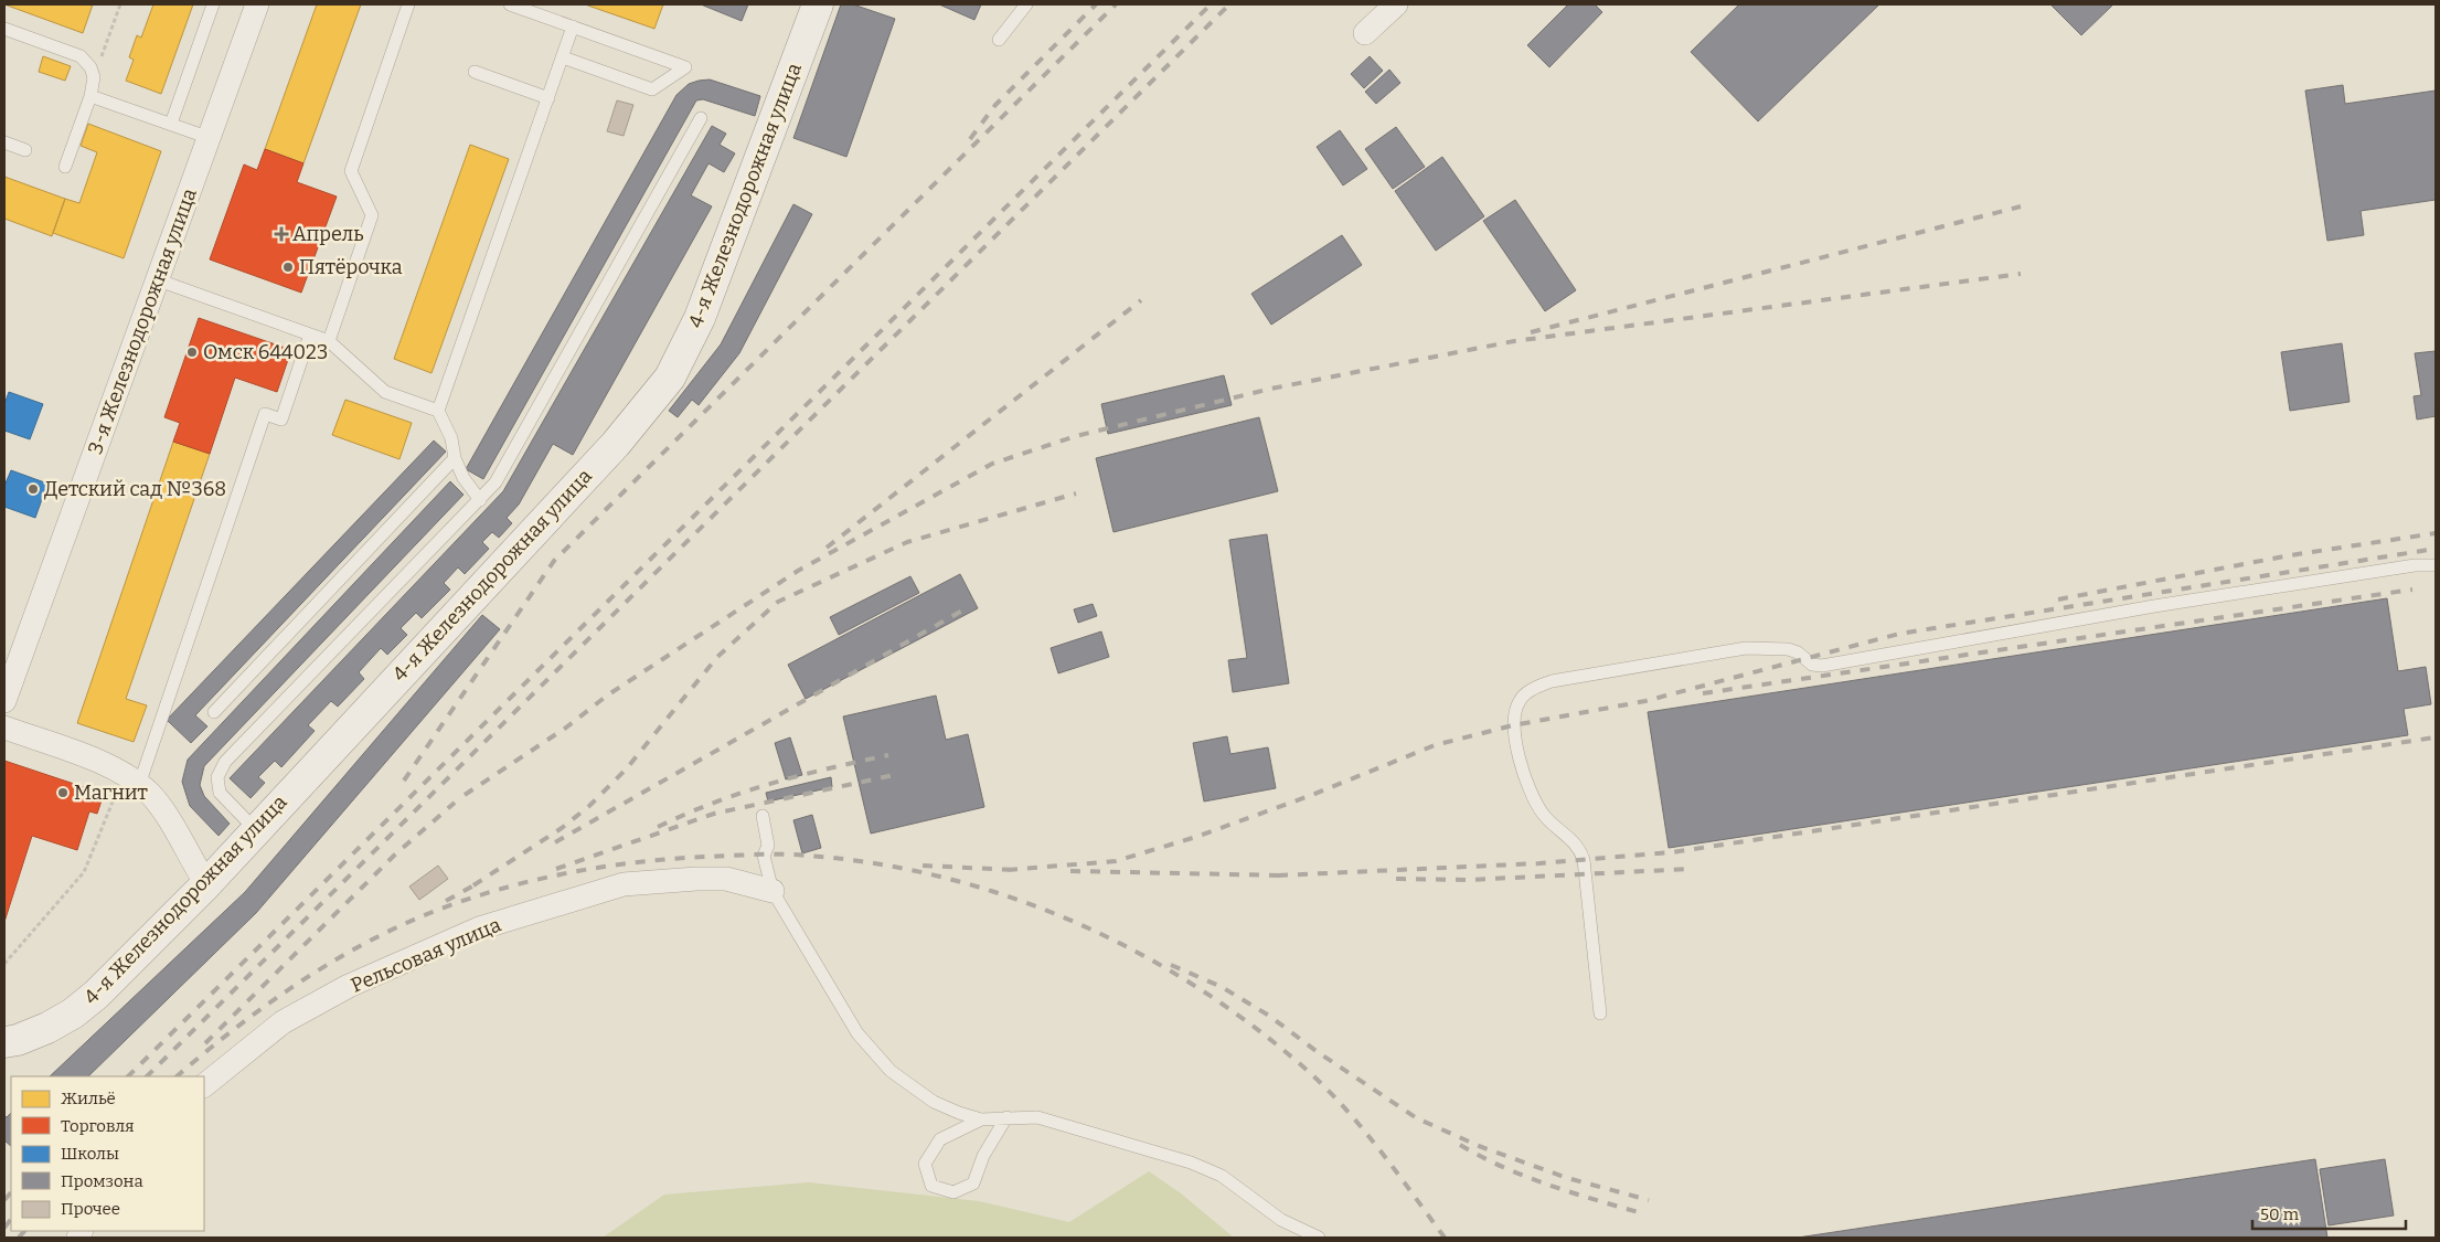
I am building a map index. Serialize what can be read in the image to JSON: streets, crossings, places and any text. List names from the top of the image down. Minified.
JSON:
{"streets":{"main road":["4-я Железнодорожная улица"],"street":["3-я Железнодорожная улица","Рельсовая улица"]},"places":{"health":["Апрель"],"other":["Пятёрочка","Омск 644023","Детский сад №368","Магнит"]},"legend":["Жильё","Торговля","Школы","Промзона","Прочее"],"scale_bar":"50 m"}
